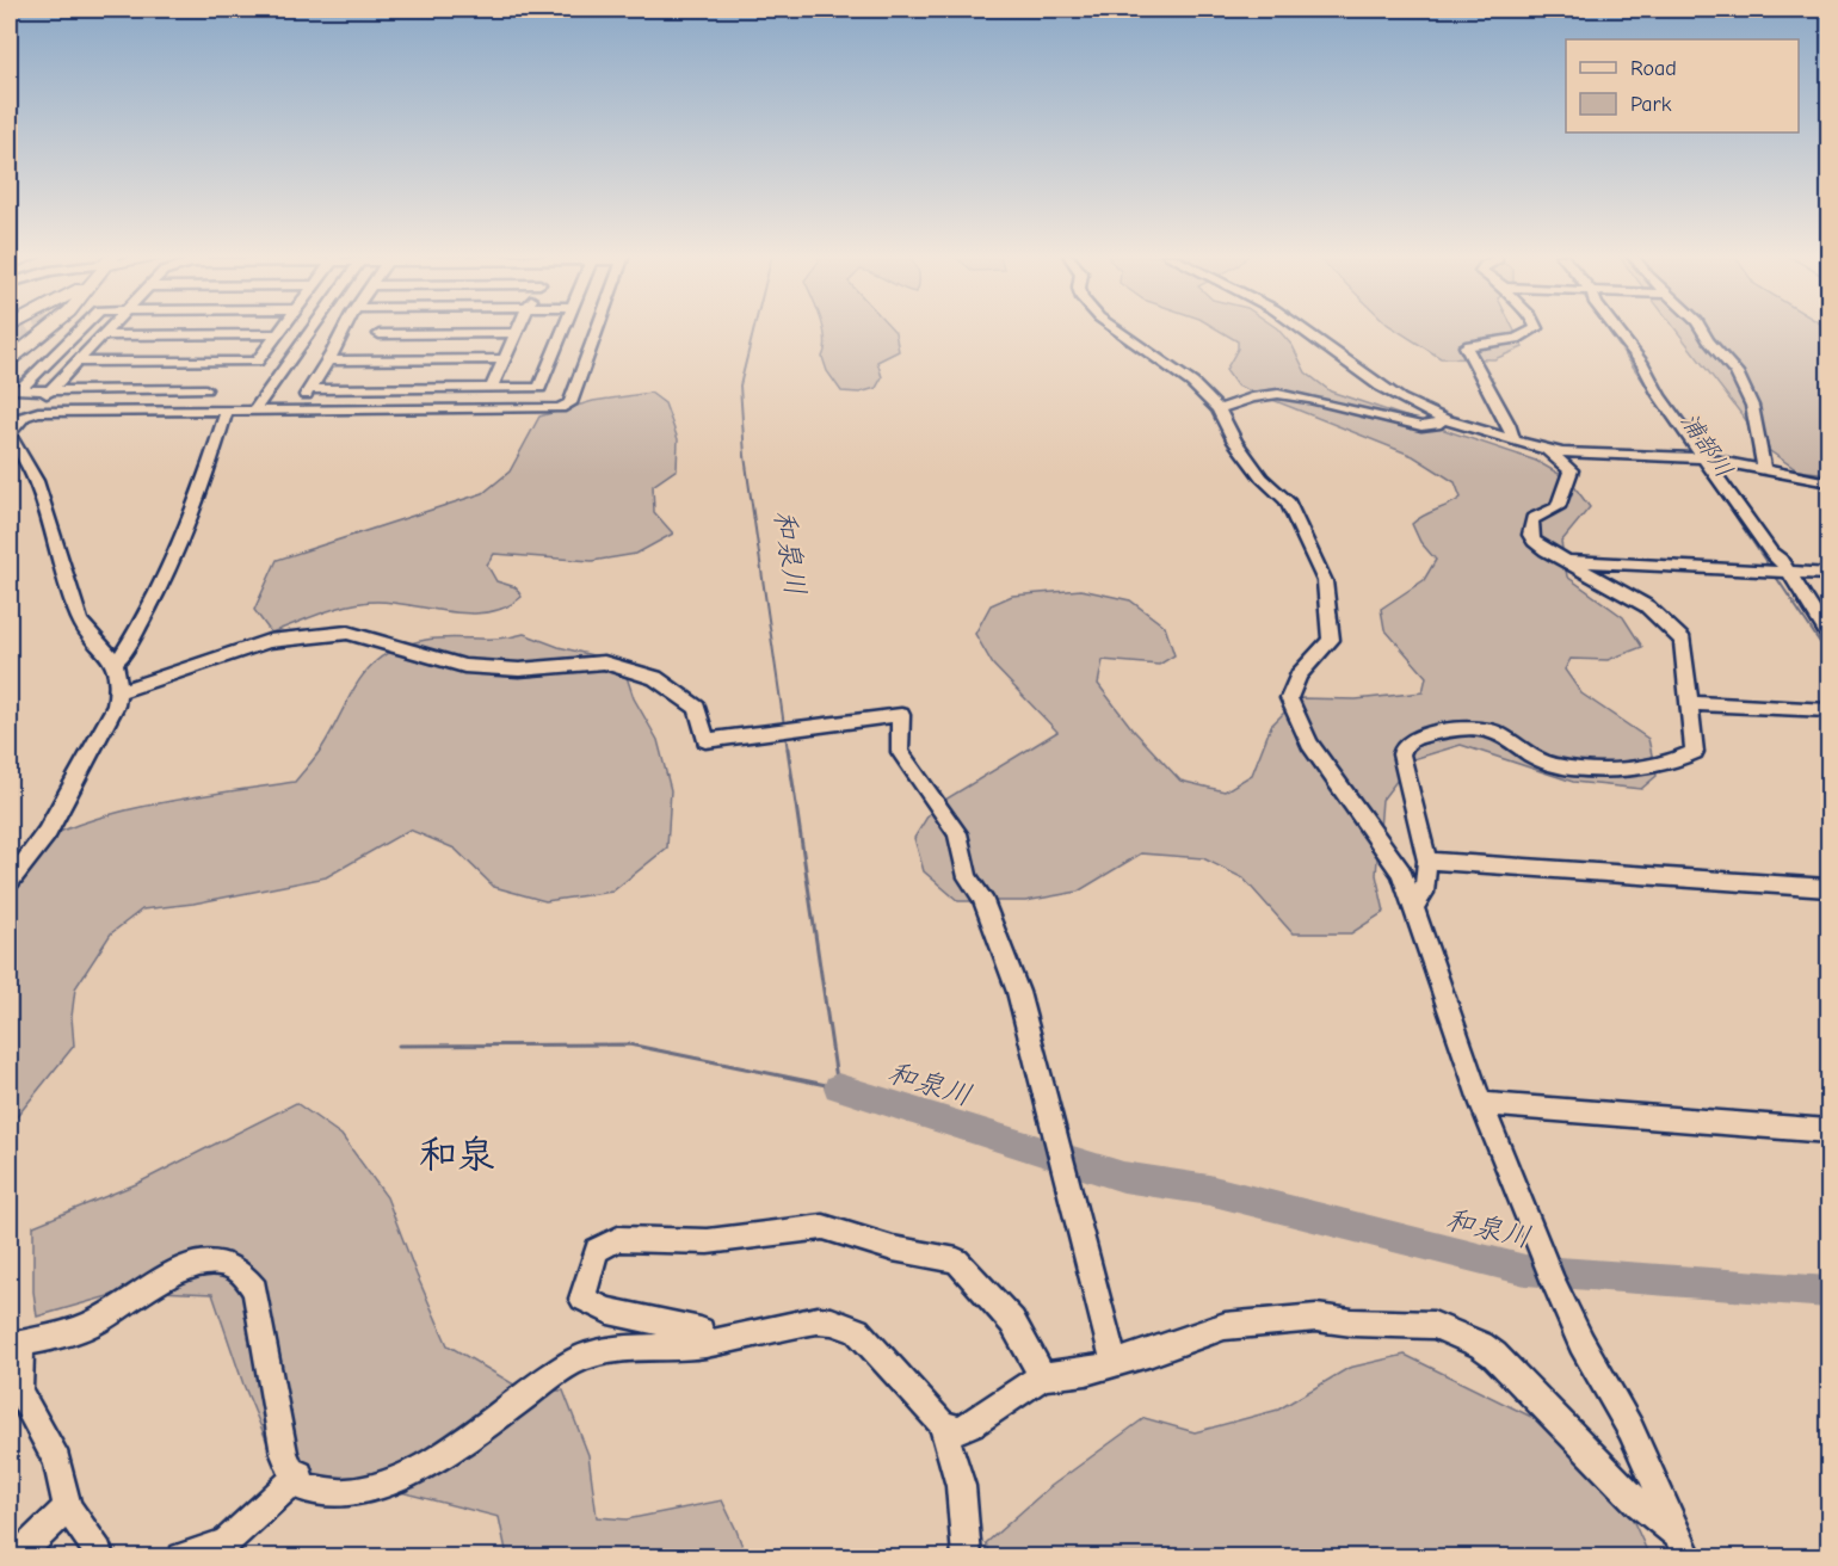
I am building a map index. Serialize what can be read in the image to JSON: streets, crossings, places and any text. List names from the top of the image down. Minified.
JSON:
{"districts":["和泉"],"water":["浦部川","和泉川"],"legend":["Road","Park"]}
